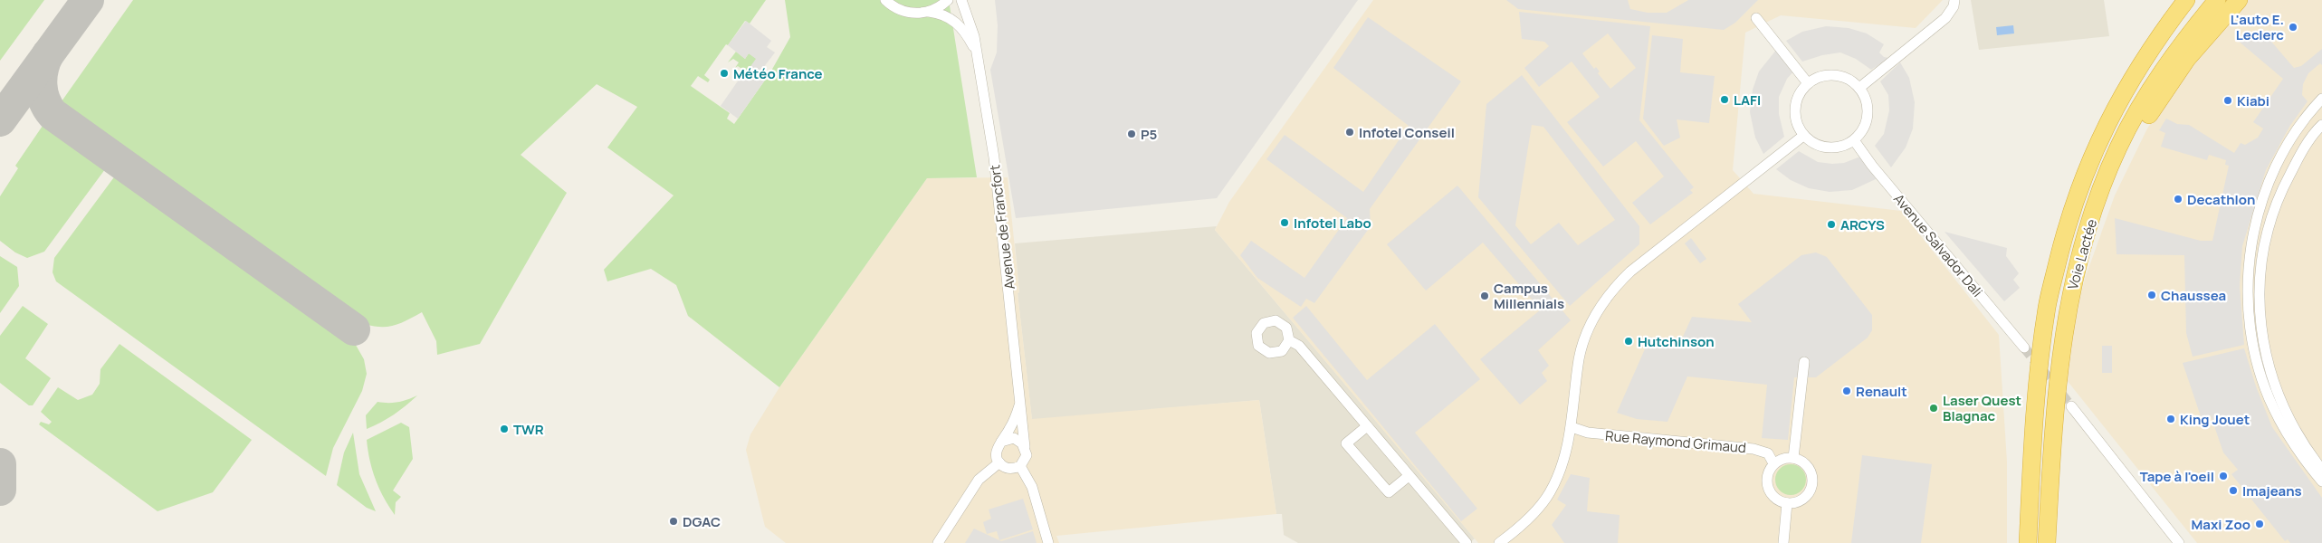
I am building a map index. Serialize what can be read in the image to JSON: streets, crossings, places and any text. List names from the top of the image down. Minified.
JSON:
{"streets":{"highway":["Voie Lactée"],"street":["Avenue de Francfort","Avenue Salvador Dali","Rue Raymond Grimaud"]},"places":["L'auto E. Leclerc","Météo France","LAFI","Kiabi","Infotel Conseil","P5","Decathlon","Infotel Labo","ARCYS","Chaussea","Campus Millennials","Hutchinson","Renault","Laser Quest Blagnac","King Jouet","TWR","Tape à l'oeil","Imajeans","DGAC","Maxi Zoo"]}
